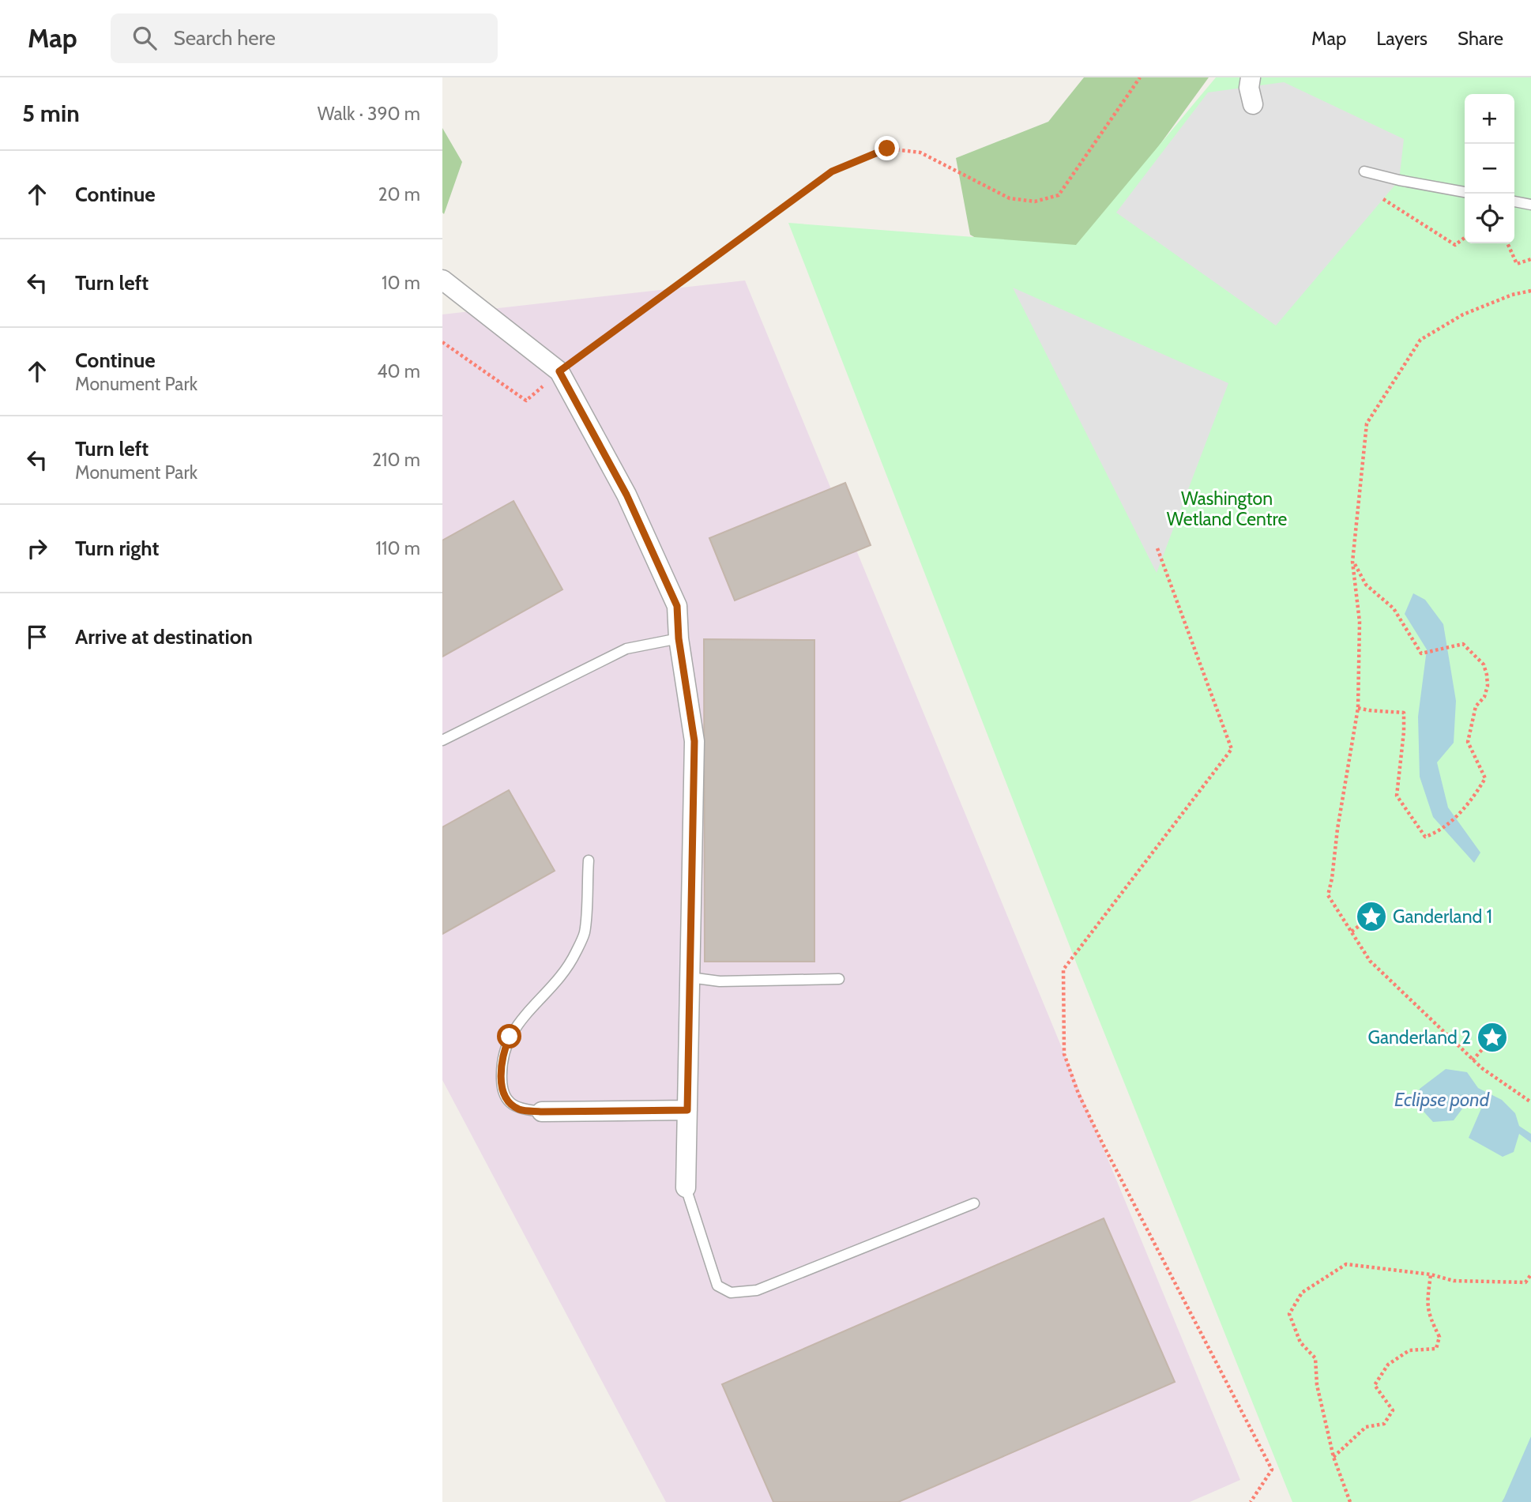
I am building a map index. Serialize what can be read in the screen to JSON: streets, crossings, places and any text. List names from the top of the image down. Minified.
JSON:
{"water":["Eclipse pond"],"parks":["Washington Wetland Centre"],"places":{"place":["Ganderland 1","Ganderland 2"]},"page":{"header":"Map","search":"Search here","nav":["Map","Layers","Share"],"heading":["5 min","Walk · 390 m"],"map_buttons":["+","−"],"list":[["Continue","20 m"],["Turn left","10 m"],["Continue","Monument Park","40 m"],["Turn left","Monument Park","210 m"],["Turn right","110 m"],"Arrive at destination"]}}
